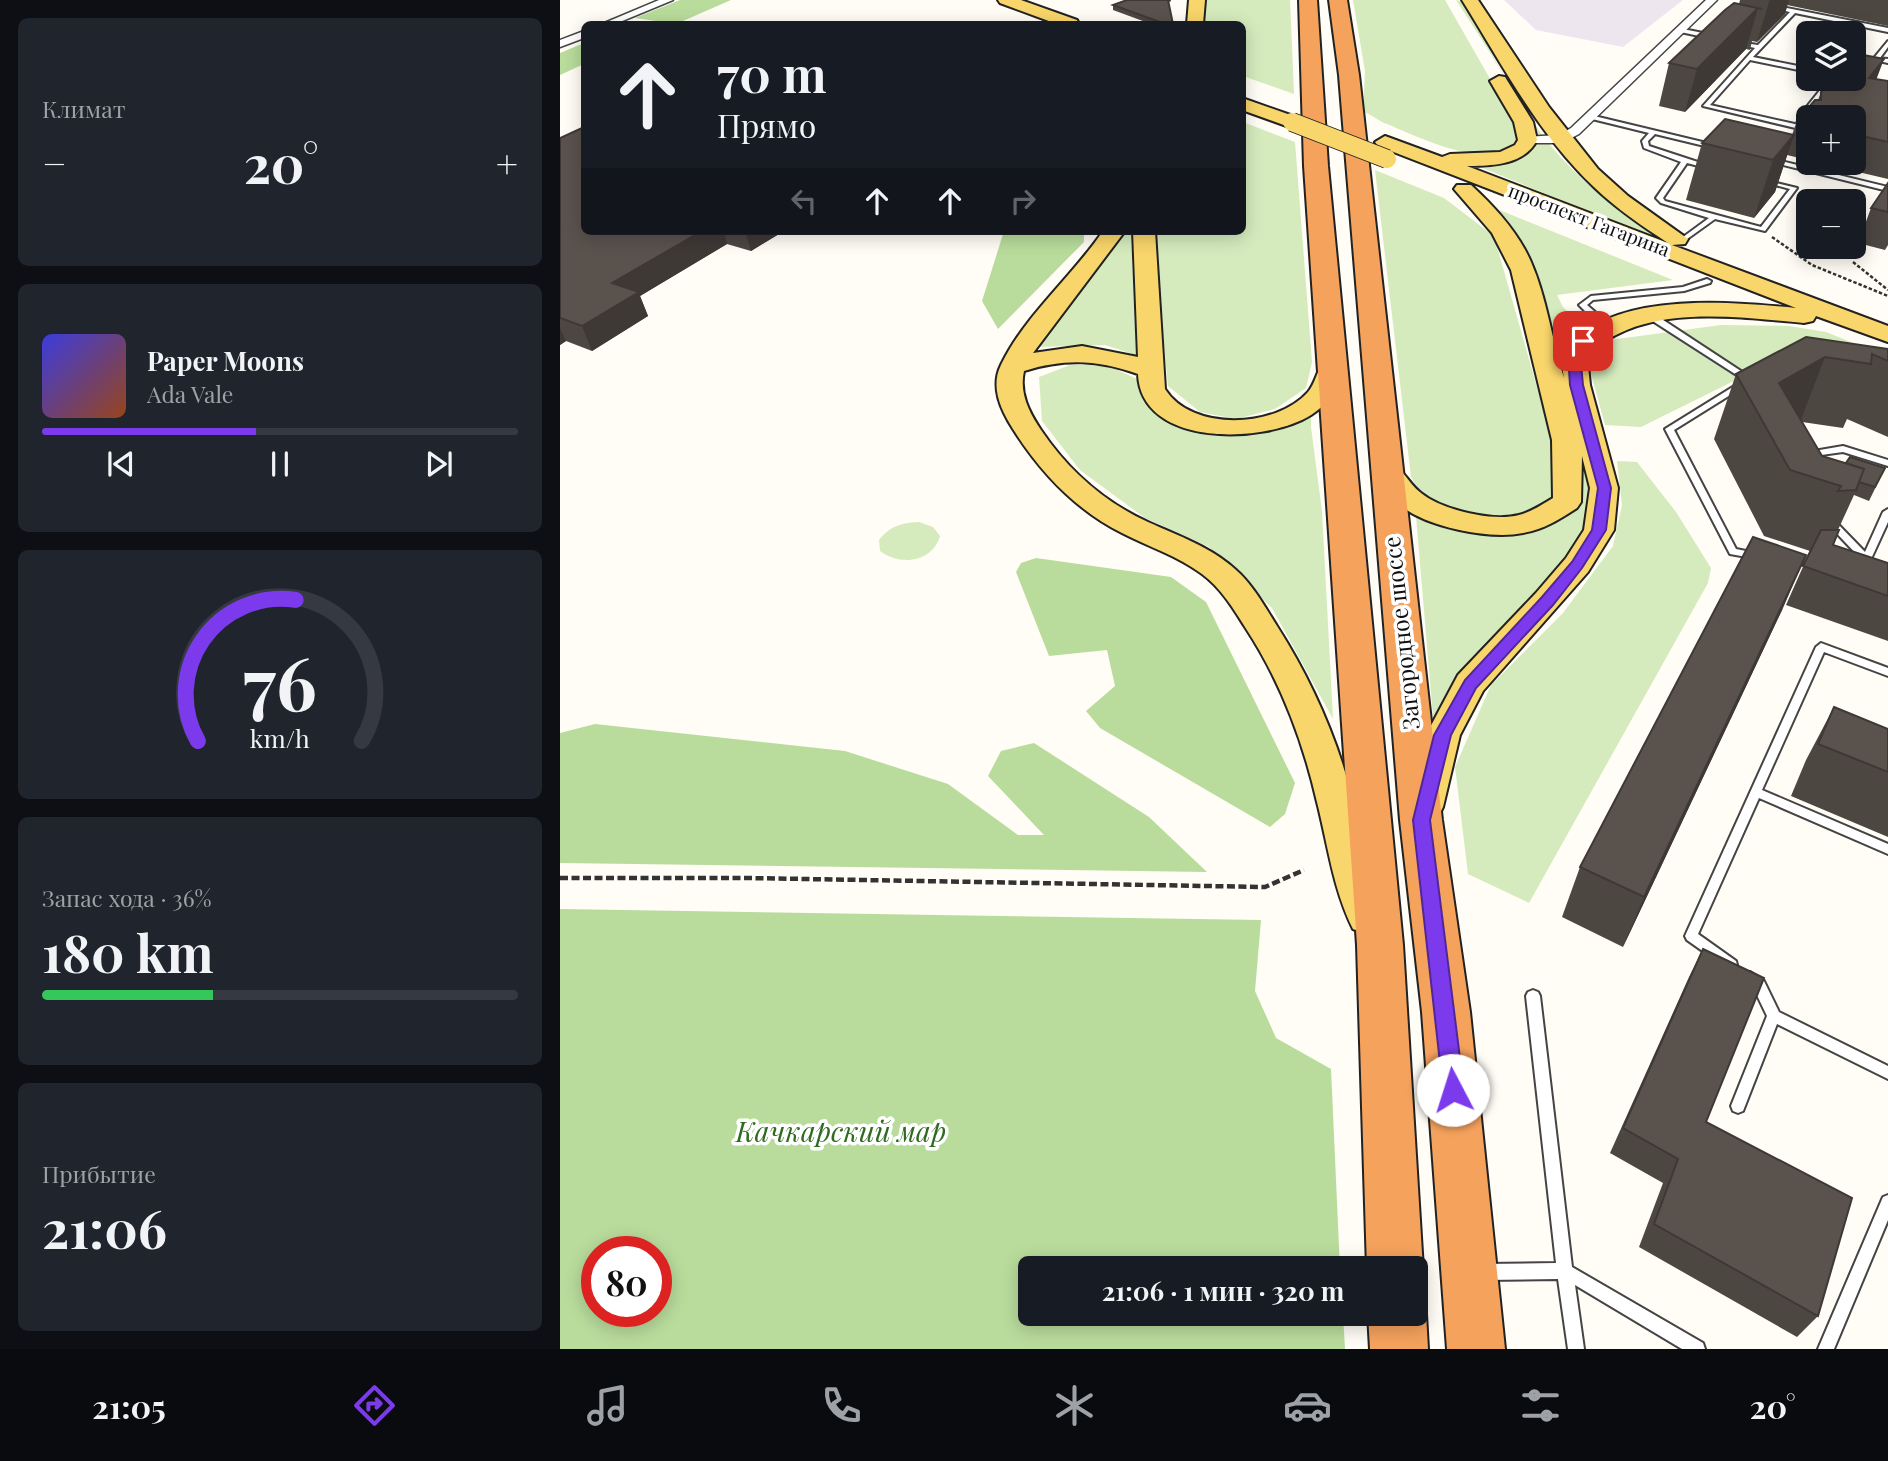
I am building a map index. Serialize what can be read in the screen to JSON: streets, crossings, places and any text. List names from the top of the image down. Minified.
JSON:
{"streets":{"highway":["Загородное шоссе"],"main road":["проспект Гагарина"]},"parks":["Качкарский мар"],"page":{"tile":["Климат",["Запас хода · 36%","180 km"],["Прибытие","21:06"]],"map_buttons":["+","−"],"turn":["70 m","Прямо"],"heat":["−","20°","+"],"song":["Paper Moons","Ada Vale"],"limit":"80","trip":"21:06 · 1 мин · 320 m","tabs":["21:05","20°"],"gauge":["76","km/h"]}}
